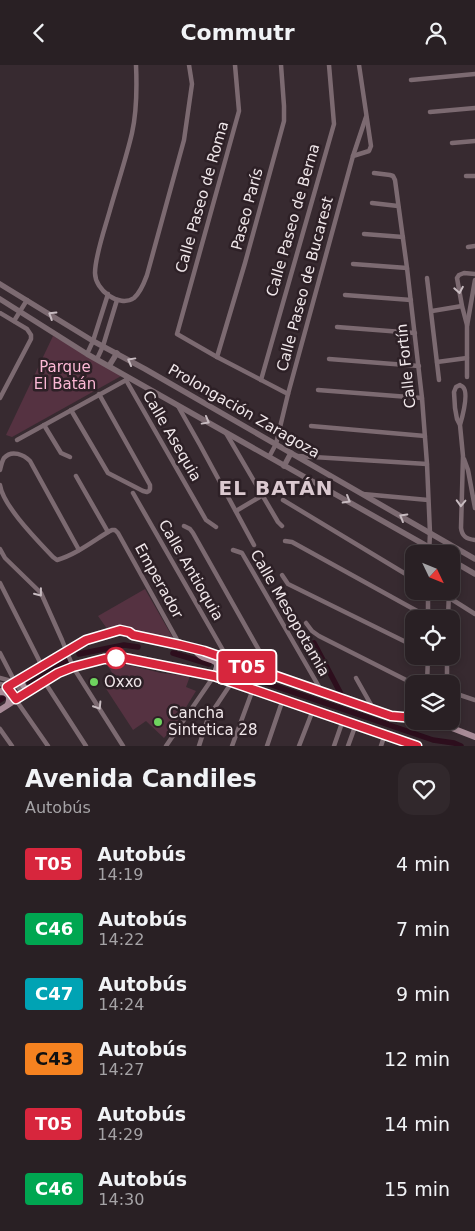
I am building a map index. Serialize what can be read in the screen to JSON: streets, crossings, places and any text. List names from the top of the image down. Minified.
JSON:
{"streets":{"street":["Calle Paseo de Roma","Paseo París","Calle Paseo de Berna","Calle Paseo de Bucarest","Calle Fortín","Prolongación Zaragoza","Calle Asequia","Calle Antioquia","Emperador","Calle Mesopotamia"]},"crossings":[["Calle Paseo de Roma","Paseo París"],["Calle Paseo de Bucarest","Prolongación Zaragoza"],["Calle Fortín","Prolongación Zaragoza"],["Prolongación Zaragoza","Calle Asequia"]],"districts":["EL BATÁN"],"parks":["Parque El Batán"],"places":["Oxxo","Cancha Sintetica 28"],"lines":["bus line T05"],"north":"bottom right","page":{"header":"Commutr","on_map":"T05","heading":["Avenida Candiles","Autobús"],"list":[{"mark":"T05","name":"Autobús","note":"14:19","value":"4 min"},{"mark":"C46","name":"Autobús","note":"14:22","value":"7 min"},{"mark":"C47","name":"Autobús","note":"14:24","value":"9 min"},{"mark":"C43","name":"Autobús","note":"14:27","value":"12 min"},{"mark":"T05","name":"Autobús","note":"14:29","value":"14 min"},{"mark":"C46","name":"Autobús","note":"14:30","value":"15 min"}]}}
